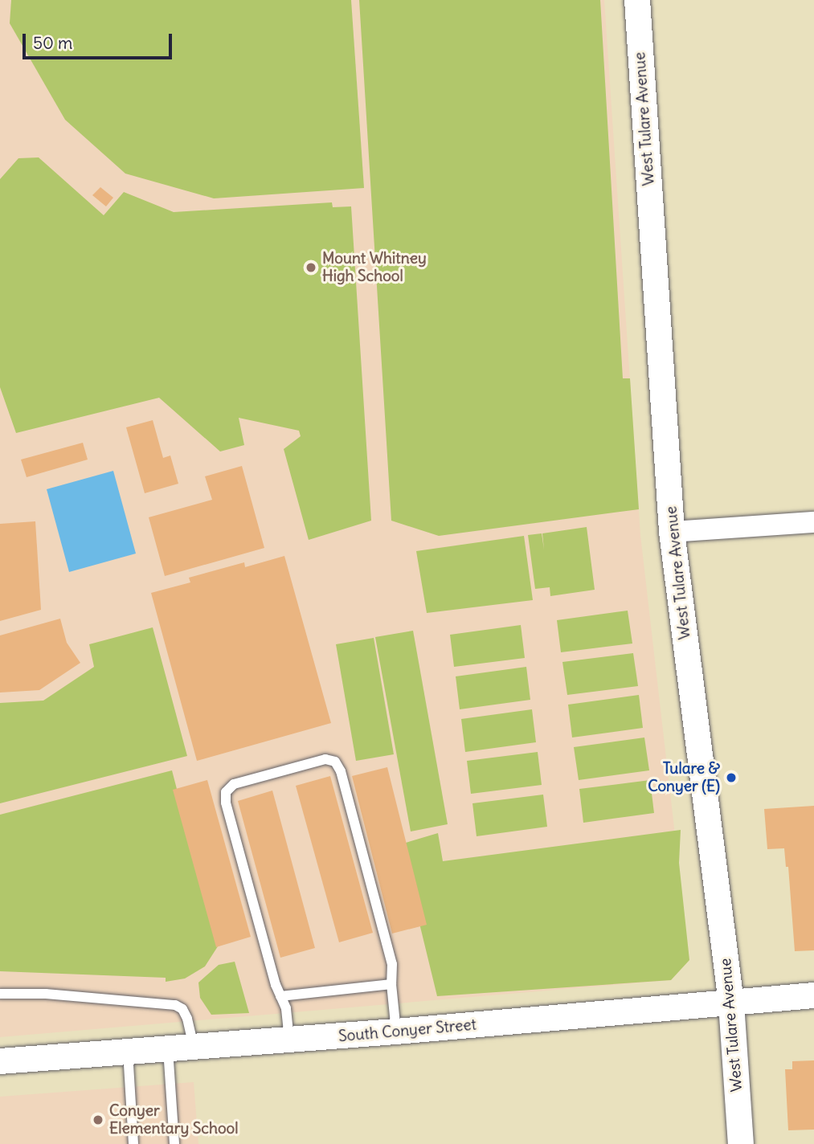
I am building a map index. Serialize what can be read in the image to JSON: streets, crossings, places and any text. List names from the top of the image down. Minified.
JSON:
{"streets":{"street":["West Tulare Avenue","South Conyer Street"]},"crossings":[["West Tulare Avenue","South Conyer Street"]],"places":["Mount Whitney High School","Tulare & Conyer (E)","Conyer Elementary School"],"scale_bar":"50 m"}
